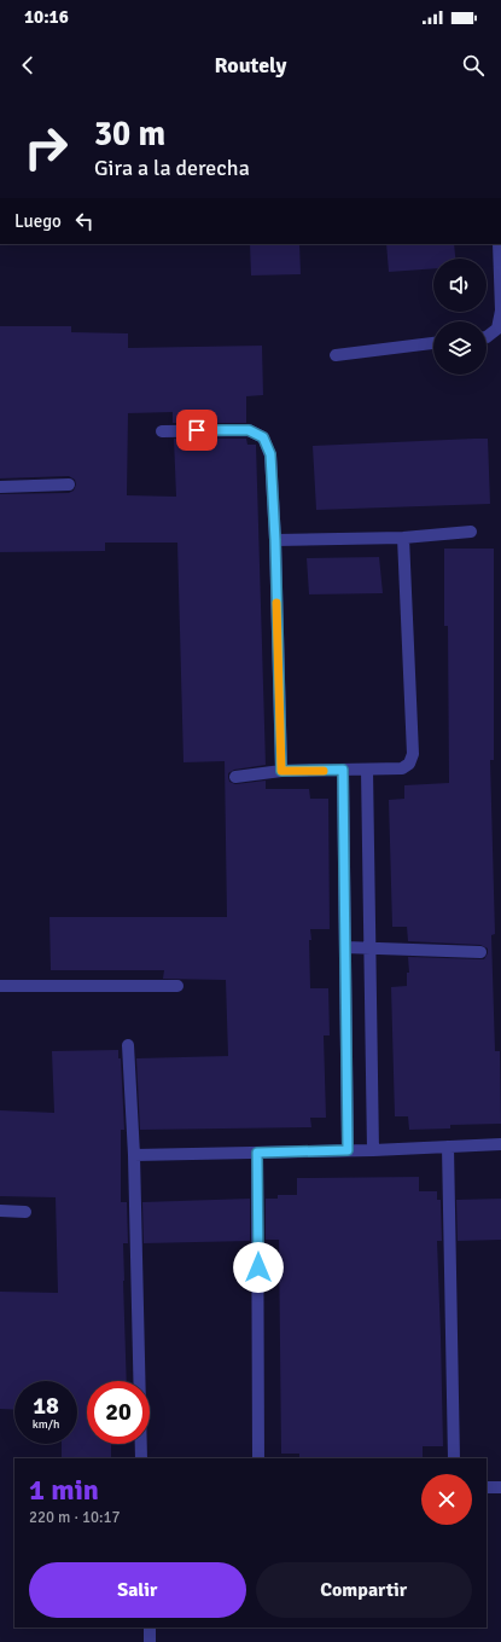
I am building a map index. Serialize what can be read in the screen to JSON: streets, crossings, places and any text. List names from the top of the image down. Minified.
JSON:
{"page":{"status":"10:16","header":"Routely","turn":["30 m","Gira a la derecha"],"then":"Luego","speed":"18 km/h","limit":"20","heading":["1 min","220 m · 10:17"],"buttons":["Salir","Compartir"]}}
